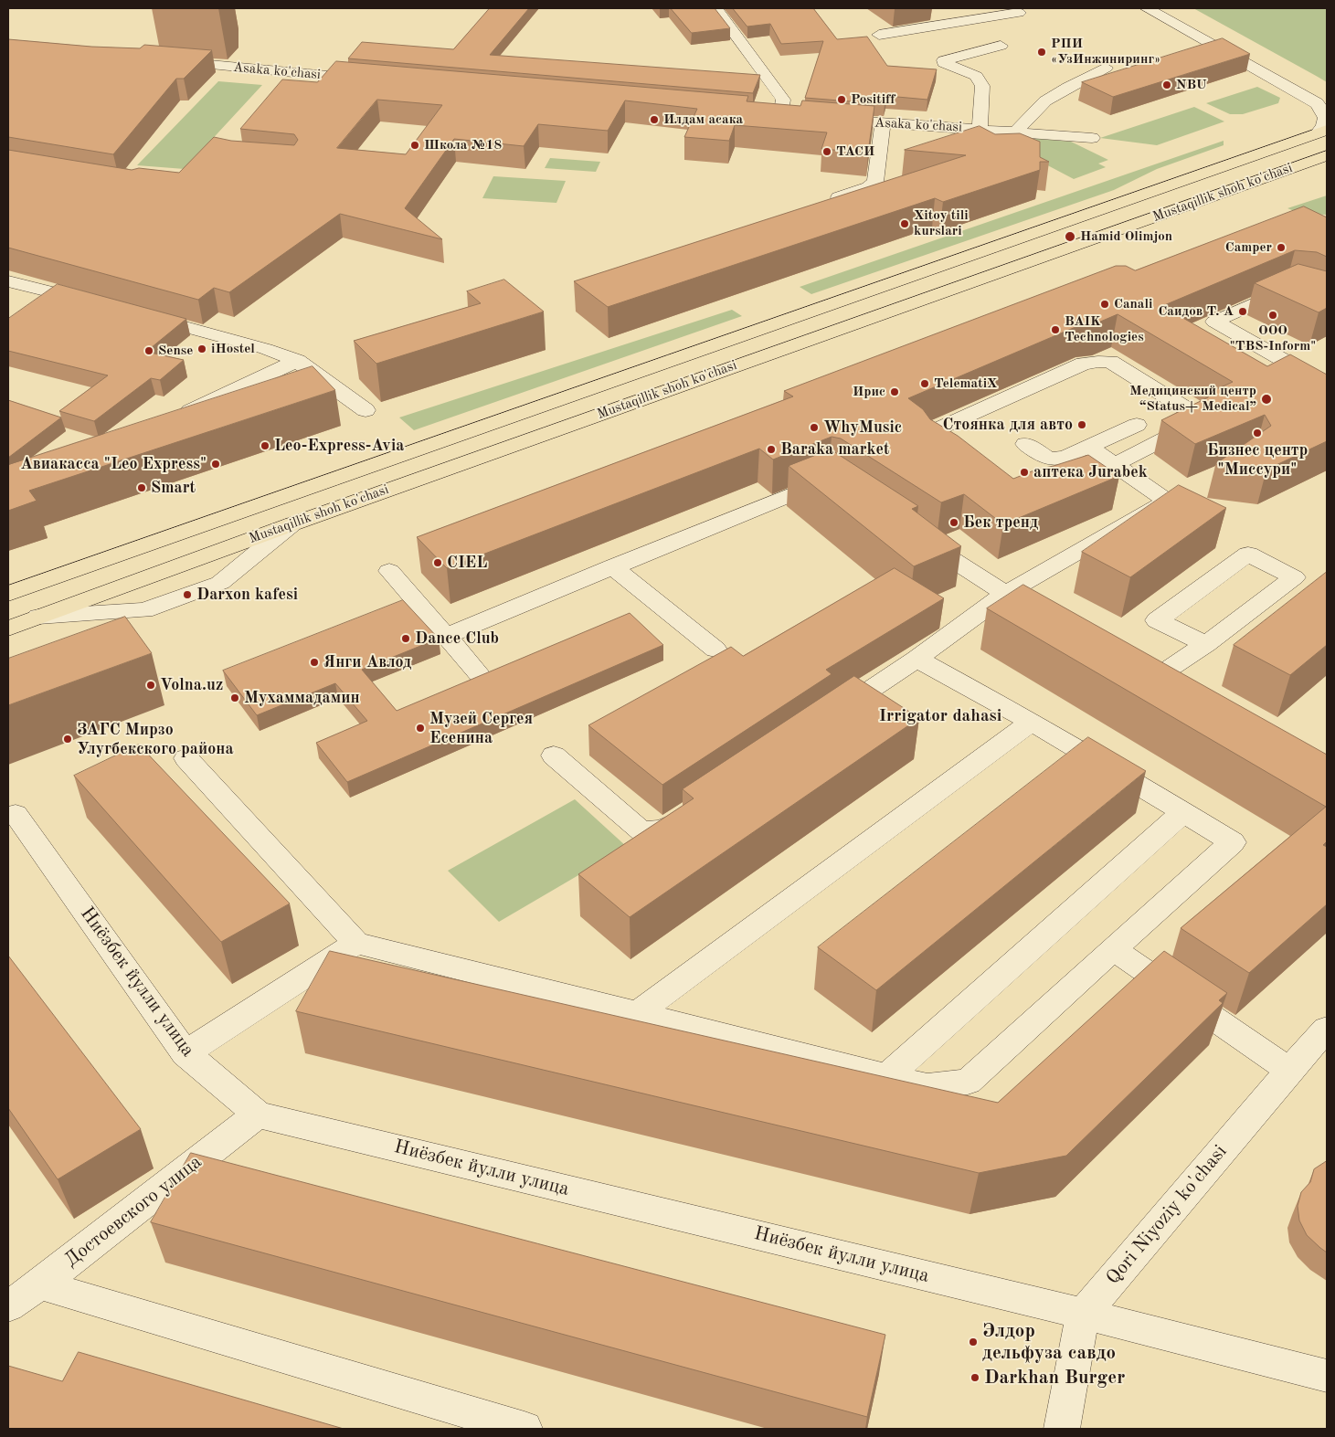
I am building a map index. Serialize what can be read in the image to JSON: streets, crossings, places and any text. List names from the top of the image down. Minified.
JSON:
{"streets":{"main road":["Mustaqillik shoh ko'chasi"],"street":["Asaka ko'chasi","Ниёзбек йулли улица","Достоевского улица","Qori Niyoziy ko'chasi"]},"crossings":[["Ниёзбек йулли улица","Достоевского улица"],["Ниёзбек йулли улица","Qori Niyoziy ko'chasi"]],"districts":["Irrigator dahasi"],"places":["РПИ «УзИнжиниринг»","NBU","Positiff","Илдам асака","Школа №18","ТАСИ","Xitoy tili kurslari","Hamid Olimjon","Camper","Canali","Саидов Т. А","ООО \"TBS-Inform\"","BAIK Technologies","iHostel","Sense","TelematiX","Ирис","Медицинский центр “Status+ Medical”","Стоянка для авто","WhyMusic","Бизнес центр \"Миссури\"","Leo-Express-Avia","Baraka market","Авиакасса \"Leo Express\"","аптека Jurabek","Smart","Бек тренд","CIEL","Darxon kafesi","Dance Club","Янги Авлод","Volna.uz","Мухаммадамин","Музей Сергея Есенина","ЗАГС Мирзо Улугбекского района","Элдор дельфуза савдо","Darkhan Burger"]}
